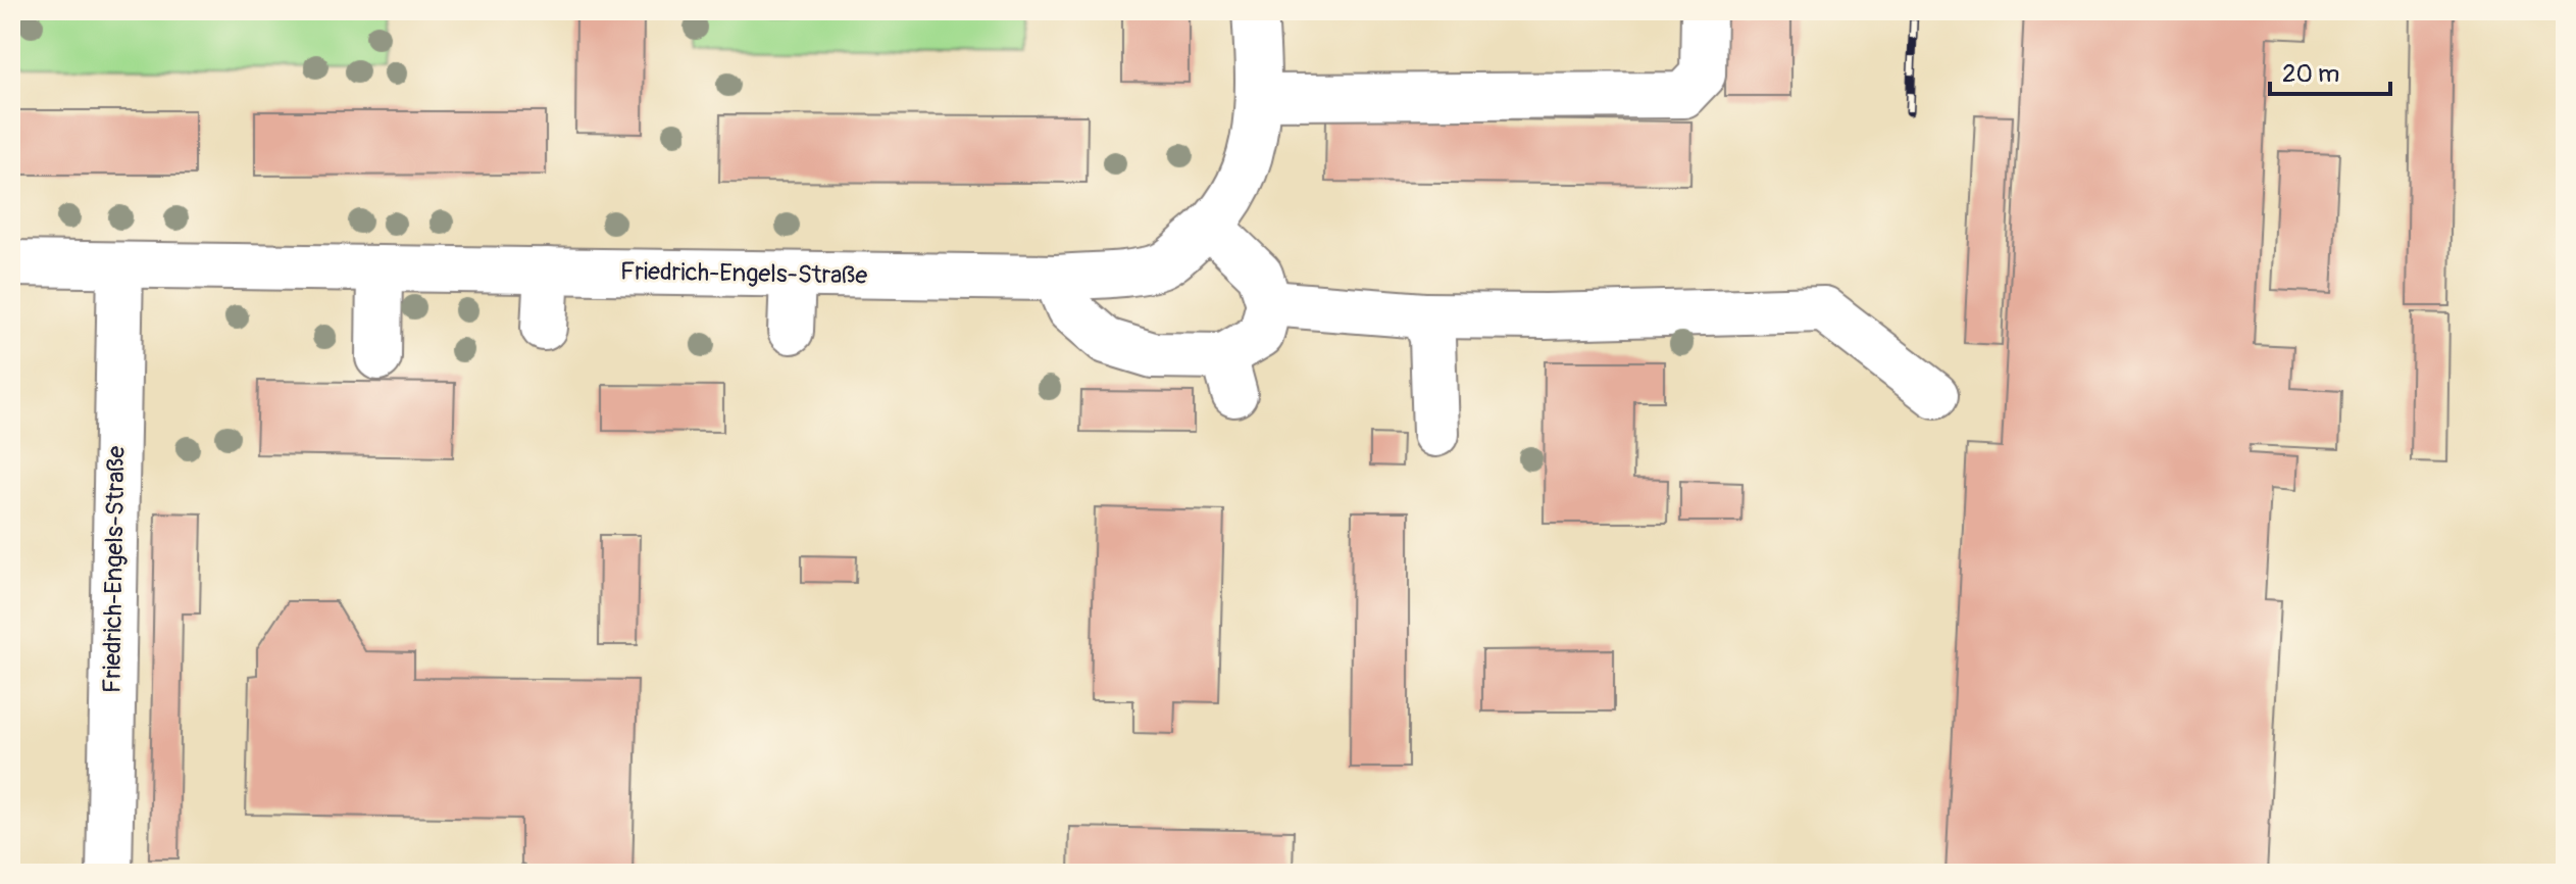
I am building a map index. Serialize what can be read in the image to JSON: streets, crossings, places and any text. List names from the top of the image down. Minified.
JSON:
{"streets":{"street":["Friedrich-Engels-Straße"]},"scale_bar":"20 m"}
